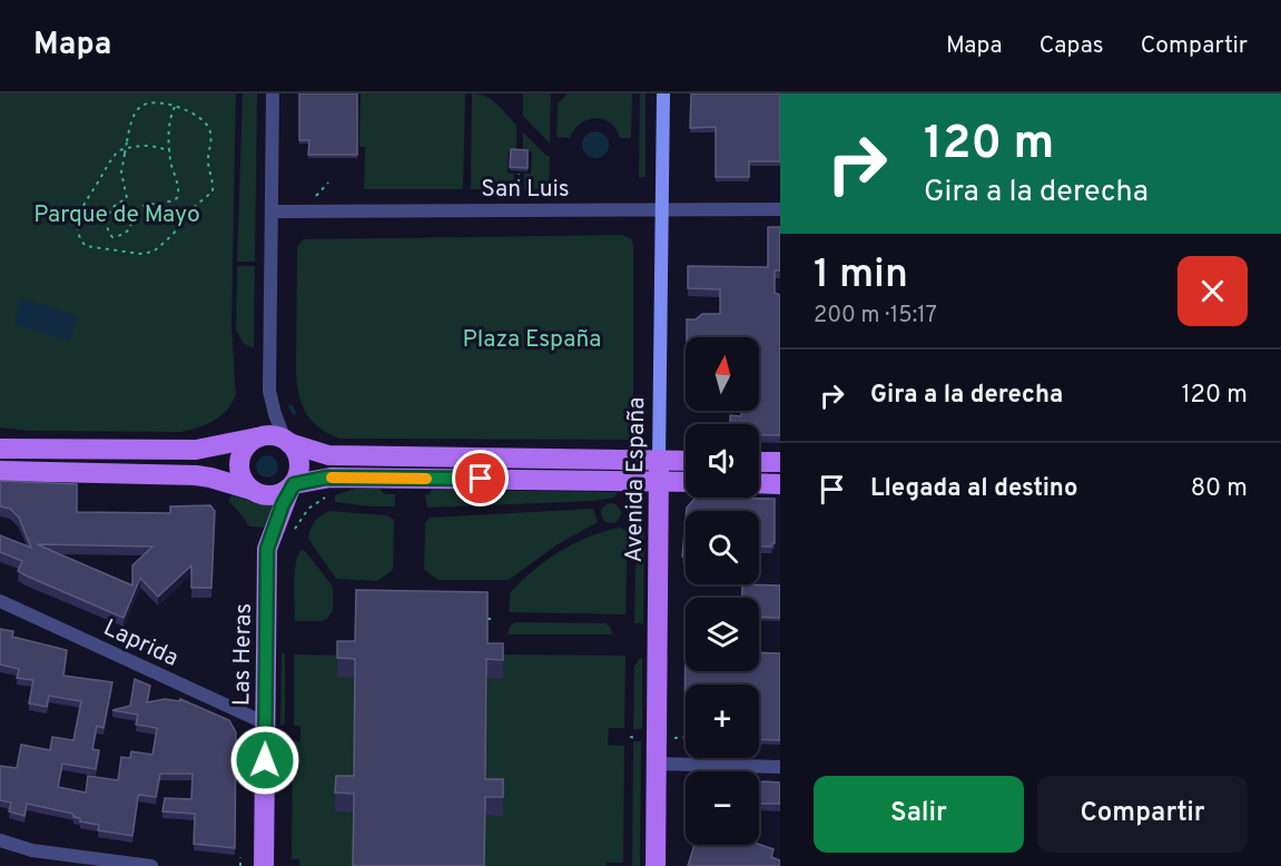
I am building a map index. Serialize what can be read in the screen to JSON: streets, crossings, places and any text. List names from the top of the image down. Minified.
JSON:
{"streets":{"main road":["Avenida España","Las Heras"],"street":["San Luis","Laprida"]},"crossings":[["San Luis","Avenida España"],["Laprida","Las Heras"]],"parks":["Parque de Mayo","Plaza España"],"north":"top","page":{"header":"Mapa","nav":["Mapa","Capas","Compartir"],"turn":["120 m","Gira a la derecha"],"heading":["1 min","200 m · 15:17"],"map_buttons":["+","−"],"list":[{"name":"Gira a la derecha","value":"120 m"},{"name":"Llegada al destino","value":"80 m"}],"buttons":["Salir","Compartir"]}}
